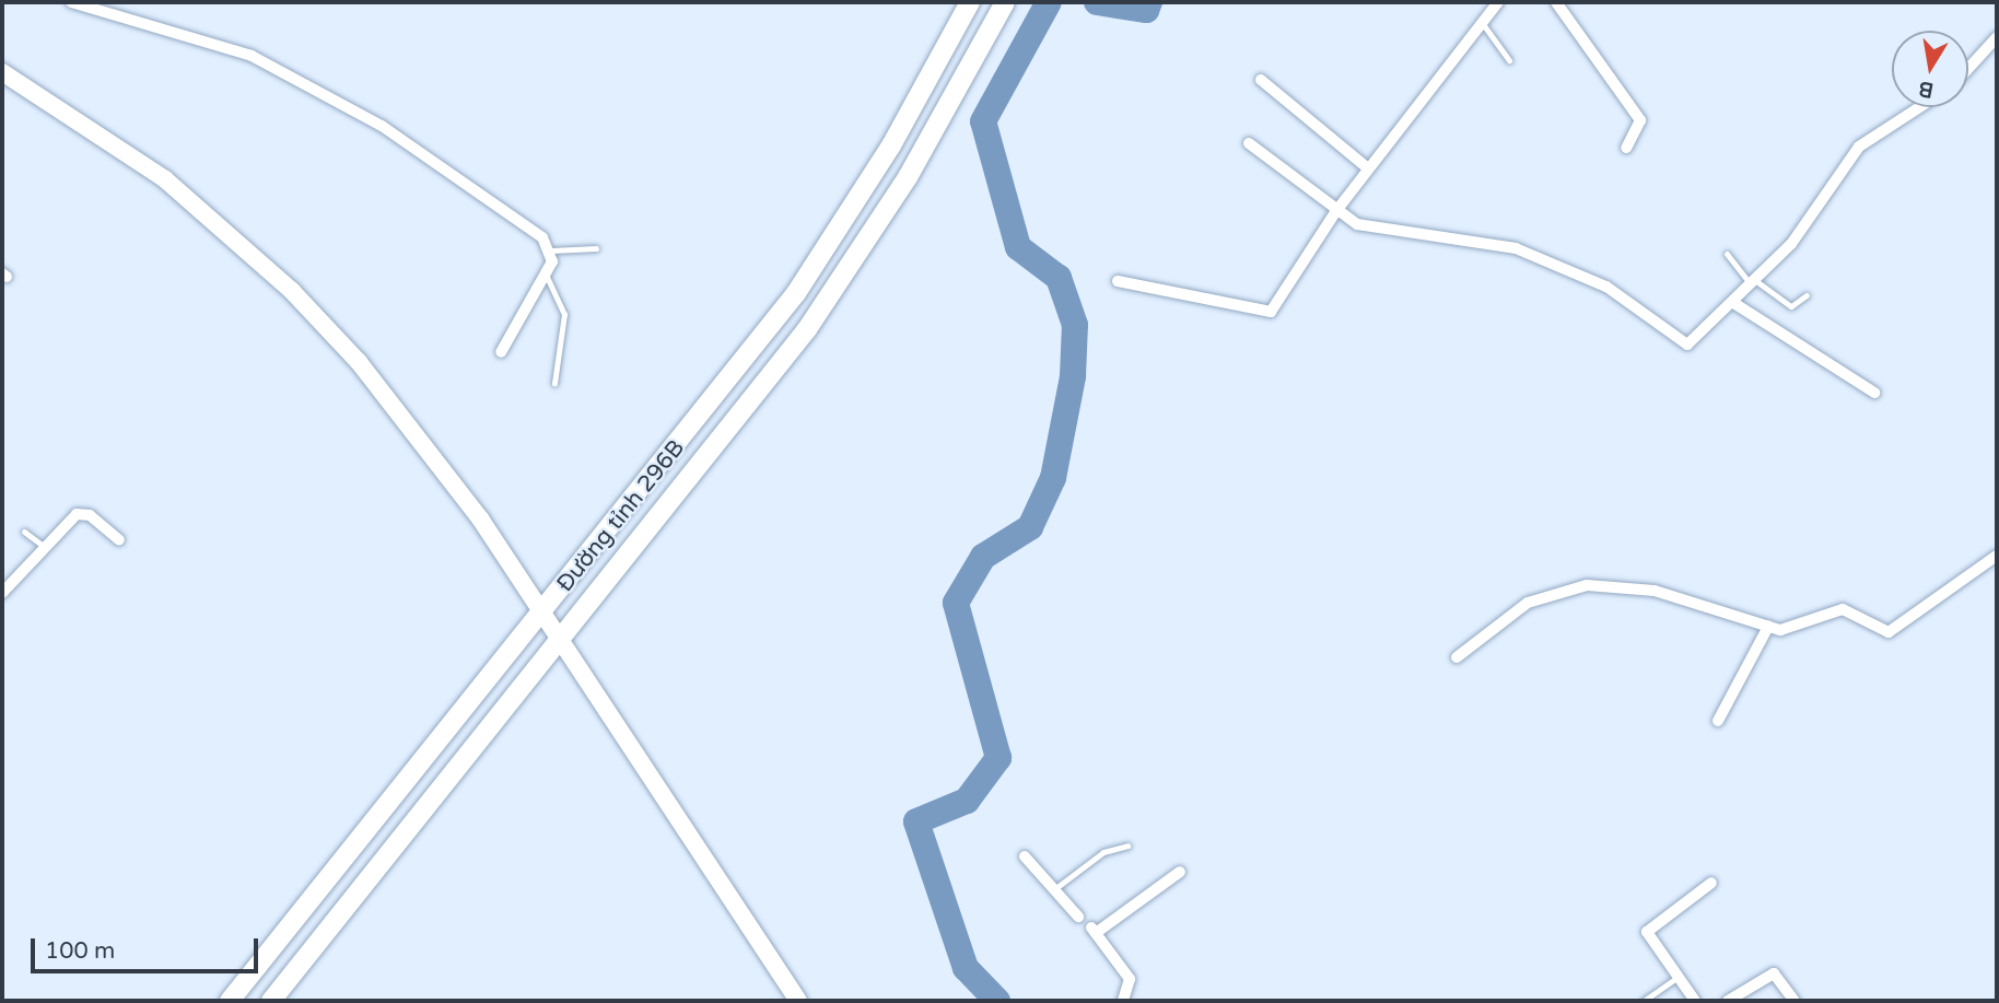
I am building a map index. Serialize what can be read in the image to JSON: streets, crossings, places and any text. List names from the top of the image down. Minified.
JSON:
{"streets":{"main road":["Đường tỉnh 296B"]},"scale_bar":"100 m","north":"bottom"}
